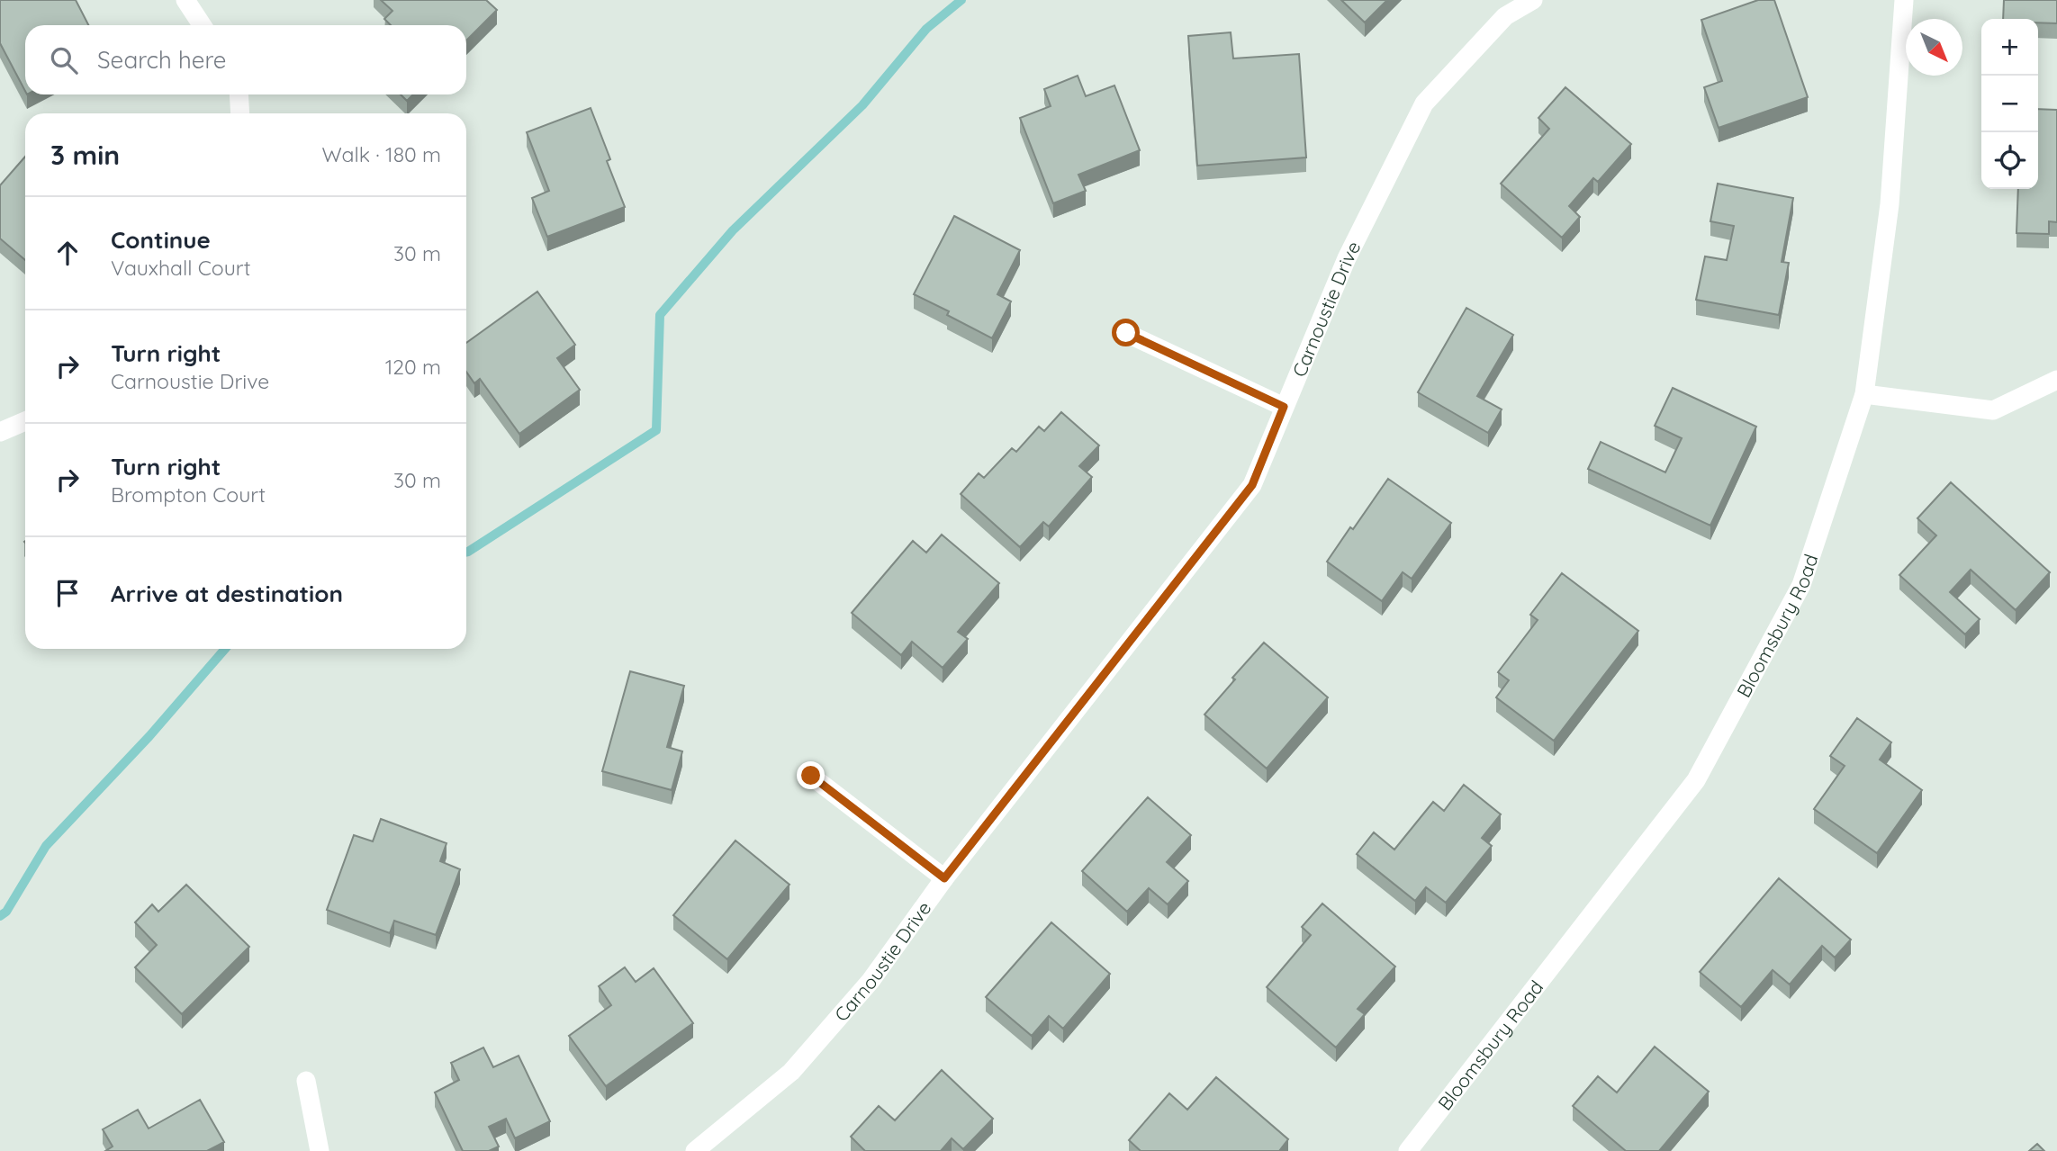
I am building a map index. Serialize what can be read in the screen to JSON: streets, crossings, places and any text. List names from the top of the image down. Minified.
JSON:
{"streets":{"street":["Carnoustie Drive","Bloomsbury Road"]},"north":"bottom right","page":{"map_buttons":["+","−"],"search":"Search here","heading":["3 min","Walk · 180 m"],"list":[["Continue","Vauxhall Court","30 m"],["Turn right","Carnoustie Drive","120 m"],["Turn right","Brompton Court","30 m"],"Arrive at destination"]}}
